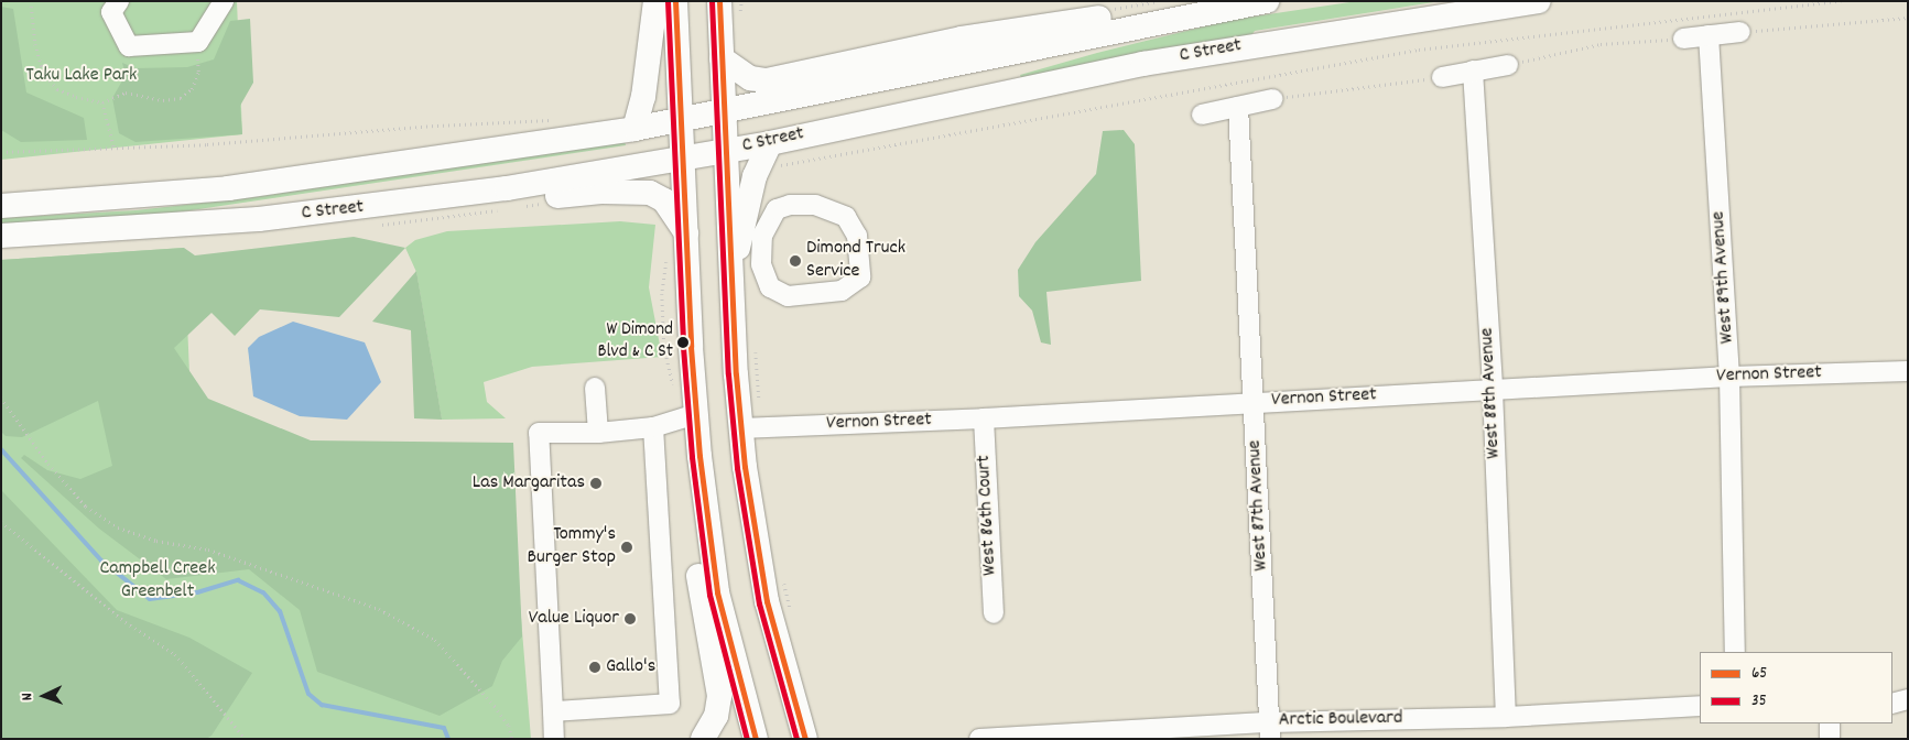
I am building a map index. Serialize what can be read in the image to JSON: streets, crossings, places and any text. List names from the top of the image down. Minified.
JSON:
{"streets":{"main road":["C Street"],"street":["West 89th Avenue","Vernon Street","West 88th Avenue","West 87th Avenue","West 86th Court","Arctic Boulevard"]},"crossings":[["West 89th Avenue","Vernon Street"],["Vernon Street","West 88th Avenue"],["Vernon Street","West 87th Avenue"],["Vernon Street","West 86th Court"],["West 88th Avenue","Arctic Boulevard"],["West 87th Avenue","Arctic Boulevard"]],"parks":["Taku Lake Park","Campbell Creek Greenbelt"],"places":["Dimond Truck Service","W Dimond Blvd & C St","Las Margaritas","Tommy's Burger Stop","Value Liquor","Gallo's"],"lines":["transit line 65","transit line 35"],"legend":["65","35"],"north":"left"}
